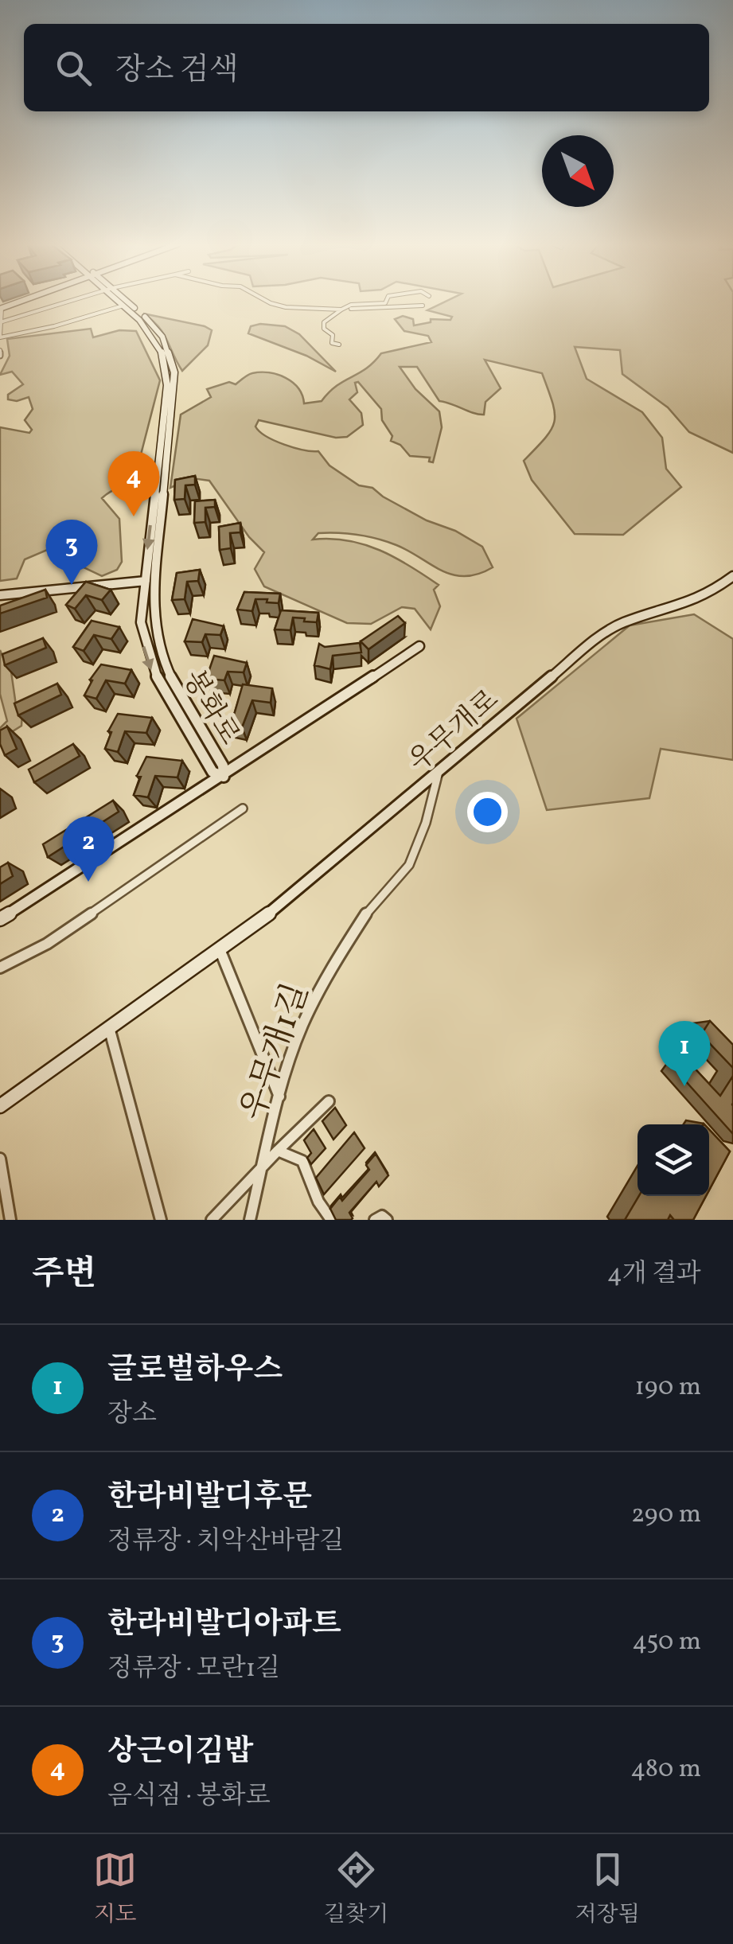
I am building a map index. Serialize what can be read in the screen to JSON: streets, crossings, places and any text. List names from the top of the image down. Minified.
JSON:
{"streets":{"street":["봉화로","우무개로","우무개1길"]},"crossings":[["우무개로","우무개1길"]],"north":"bottom right","page":{"search":"장소 검색","pins":["4","3","2","1"],"heading":["주변","4개 결과"],"list":[{"mark":"1","name":"글로벌하우스","note":"장소","value":"190 m"},{"mark":"2","name":"한라비발디후문","note":"정류장 · 치악산바람길","value":"290 m"},{"mark":"3","name":"한라비발디아파트","note":"정류장 · 모란1길","value":"450 m"},{"mark":"4","name":"상근이김밥","note":"음식점 · 봉화로","value":"480 m"}],"nav":["지도","길찾기","저장됨"]}}
